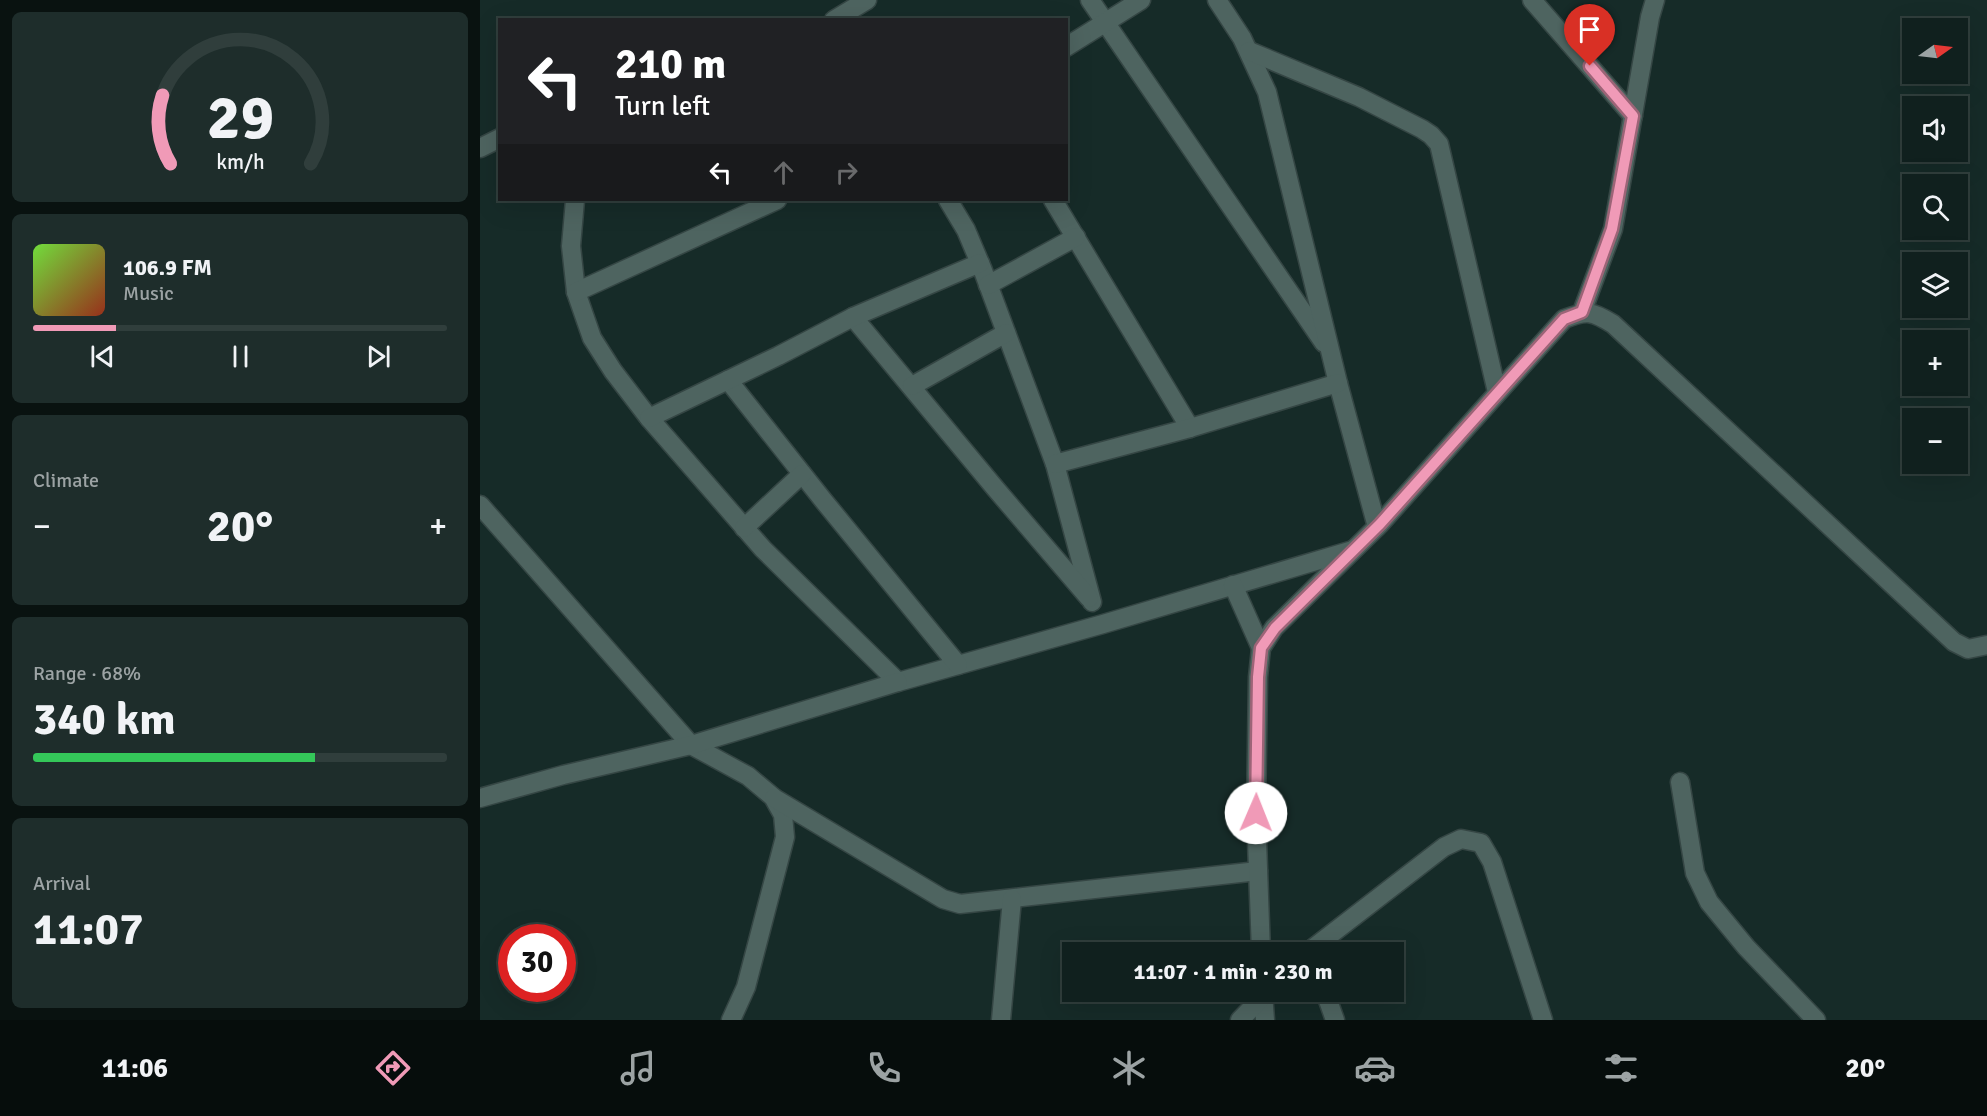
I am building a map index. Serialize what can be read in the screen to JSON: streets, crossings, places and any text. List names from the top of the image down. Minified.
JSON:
{"north":"right","page":{"map_buttons":["+","−"],"turn":["210 m","Turn left"],"song":["106.9 FM","Music"],"tile":["Climate",["Range · 68%","340 km"],["Arrival","11:07"]],"heat":["−","20°","+"],"limit":"30","trip":"11:07 · 1 min · 230 m","tabs":["11:06","20°"],"gauge":["29","km/h"]}}
